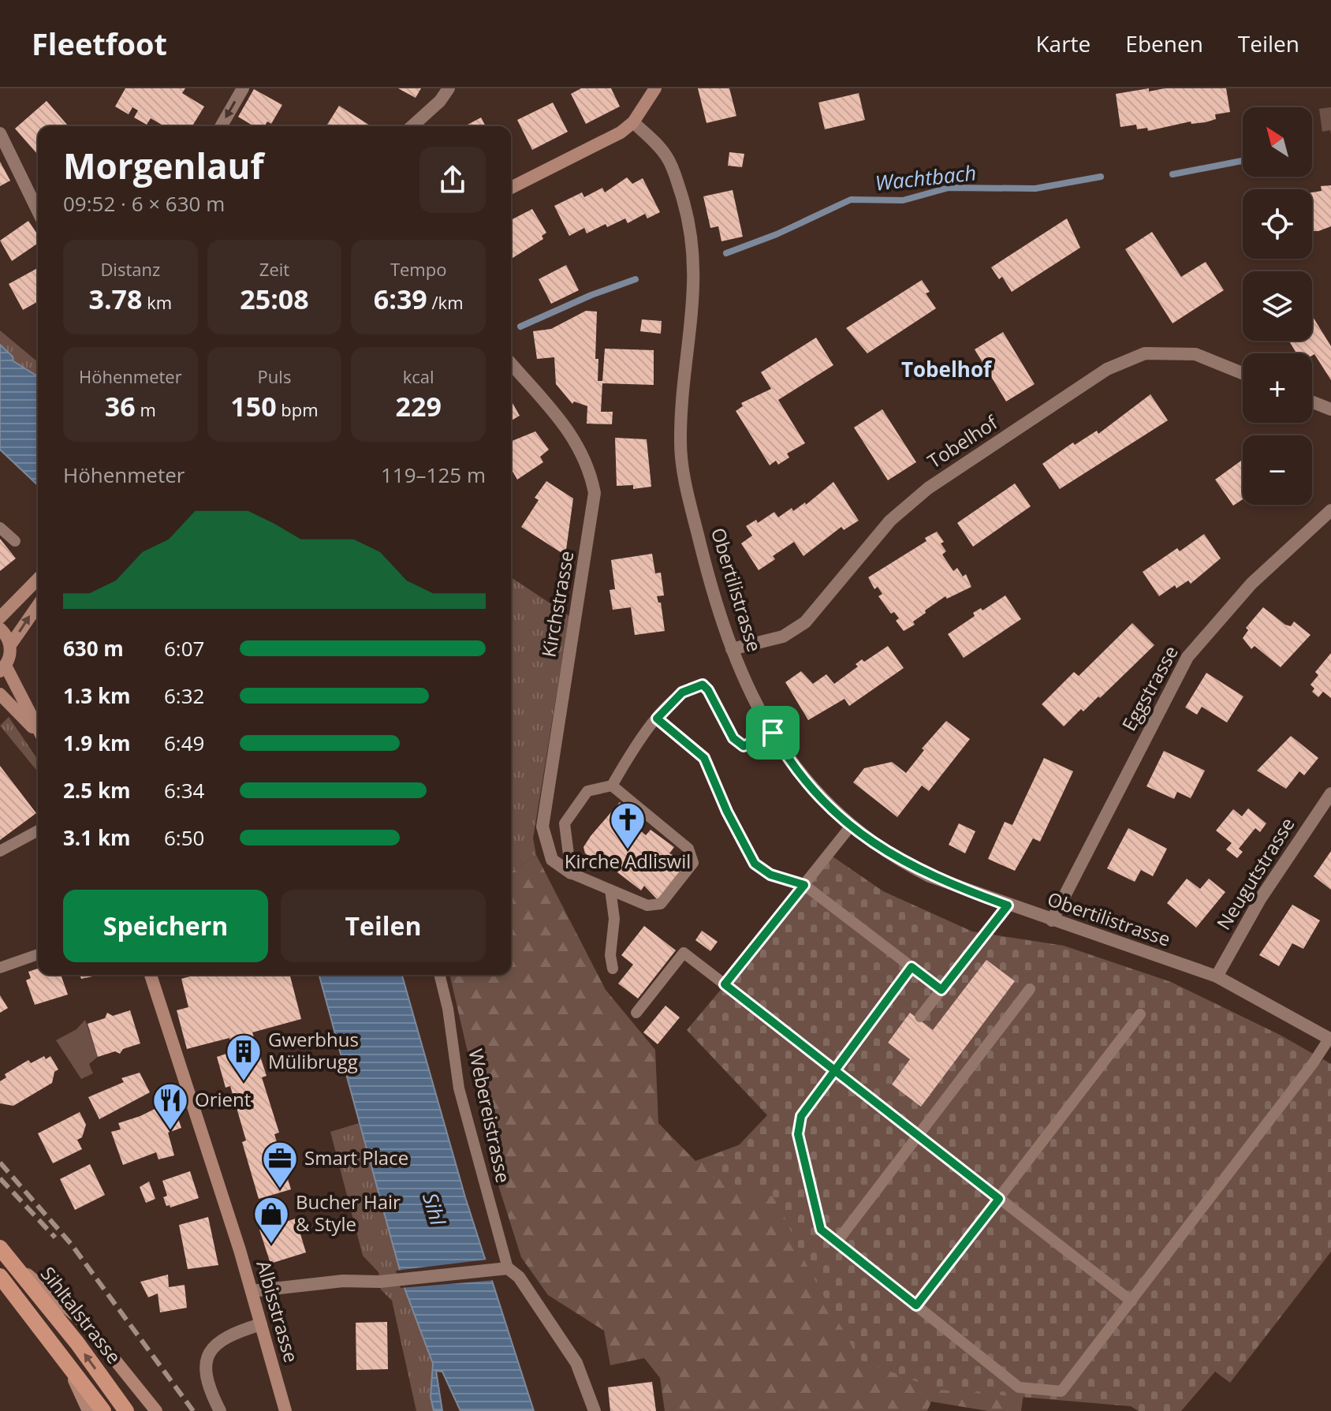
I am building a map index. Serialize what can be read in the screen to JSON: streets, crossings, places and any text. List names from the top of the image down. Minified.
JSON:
{"streets":{"main road":["Albisstrasse","Sihltalstrasse"],"street":["Tobelhof","Obertilistrasse","Kirchstrasse","Eggstrasse","Neugutstrasse","Webereistrasse"]},"crossings":[["Tobelhof","Obertilistrasse"],["Obertilistrasse","Eggstrasse"],["Obertilistrasse","Neugutstrasse"]],"districts":["Tobelhof"],"water":["Wachtbach","Sihl"],"places":{"church":["Kirche Adliswil"],"building":["Gwerbhus Mülibrugg"],"restaurant":["Orient"],"office":["Smart Place"],"shop":["Bucher Hair & Style"]},"north":"top left","page":{"header":"Fleetfoot","nav":["Karte","Ebenen","Teilen"],"map_buttons":["+","−"],"heading":["Morgenlauf","09:52 · 6 × 630 m"],"stats":[["Distanz","3.78 km"],["Zeit","25:08"],["Tempo","6:39 /km"],["Höhenmeter","36 m"],["Puls","150 bpm"],["kcal","229"]],"chart":["Höhenmeter","119–125 m"],"list":[{"name":"630 m","note":"6:07"},{"name":"1.3 km","note":"6:32"},{"name":"1.9 km","note":"6:49"},{"name":"2.5 km","note":"6:34"},{"name":"3.1 km","note":"6:50"}],"buttons":["Speichern","Teilen"]}}
